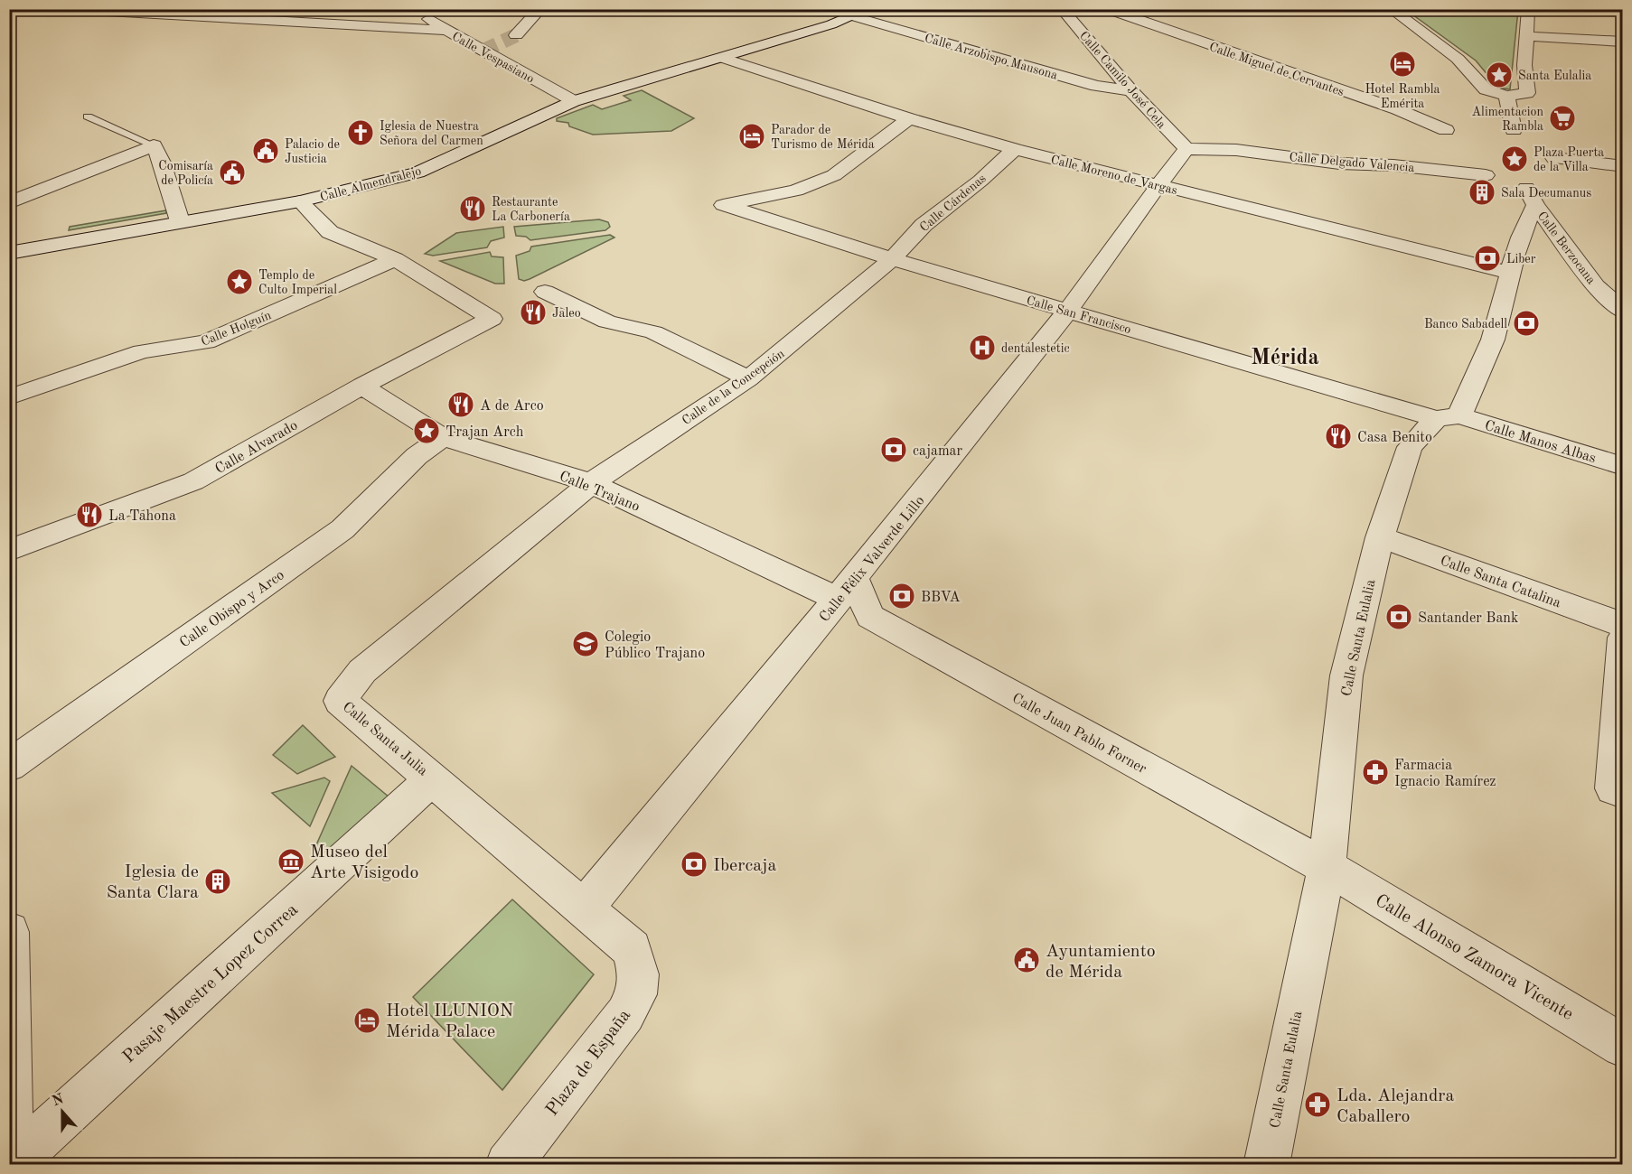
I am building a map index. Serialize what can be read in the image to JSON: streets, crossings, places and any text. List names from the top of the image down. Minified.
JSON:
{"streets":{"street":["Calle Arzobispo Mausona","Calle Vespasiano","Calle Miguel de Cervantes","Calle Camilo José Cela","Calle Delgado Valencia","Calle Moreno de Vargas","Calle Almendralejo","Calle Cárdenas","Calle Berzocana","Calle San Francisco","Calle Holguín","Calle de la Concepción","Calle Manos Albas","Calle Alvarado","Calle Trajano","Calle Félix Valverde Lillo","Calle Santa Catalina","Calle Obispo y Arco","Calle Santa Eulalia","Calle Juan Pablo Forner","Calle Santa Julia","Calle Alonso Zamora Vicente","Pasaje Maestre Lopez Correa","Plaza de España"]},"crossings":[["Calle Arzobispo Mausona","Calle Camilo José Cela"],["Calle Arzobispo Mausona","Calle Almendralejo"],["Calle Vespasiano","Calle Almendralejo"],["Calle Camilo José Cela","Calle Delgado Valencia"],["Calle Camilo José Cela","Calle Félix Valverde Lillo"],["Calle Delgado Valencia","Calle Félix Valverde Lillo"],["Calle Moreno de Vargas","Calle Almendralejo"],["Calle Moreno de Vargas","Calle Cárdenas"],["Calle Moreno de Vargas","Calle San Francisco"],["Calle Moreno de Vargas","Calle Félix Valverde Lillo"],["Calle Moreno de Vargas","Calle Santa Eulalia"],["Calle Cárdenas","Calle San Francisco"],["Calle Cárdenas","Calle de la Concepción"],["Calle Berzocana","Calle Santa Eulalia"],["Calle San Francisco","Calle de la Concepción"],["Calle San Francisco","Calle Manos Albas"],["Calle San Francisco","Calle Félix Valverde Lillo"],["Calle San Francisco","Calle Santa Eulalia"],["Calle Holguín","Calle Alvarado"],["Calle de la Concepción","Calle Trajano"],["Calle de la Concepción","Calle Santa Julia"],["Calle Manos Albas","Calle Santa Eulalia"],["Calle Alvarado","Calle Trajano"],["Calle Trajano","Calle Félix Valverde Lillo"],["Calle Trajano","Calle Obispo y Arco"],["Calle Trajano","Calle Juan Pablo Forner"],["Calle Trajano","Calle Santa Julia"],["Calle Félix Valverde Lillo","Calle Juan Pablo Forner"],["Calle Félix Valverde Lillo","Calle Santa Julia"],["Calle Félix Valverde Lillo","Plaza de España"],["Calle Santa Catalina","Calle Santa Eulalia"],["Calle Santa Eulalia","Calle Juan Pablo Forner"],["Calle Santa Eulalia","Calle Alonso Zamora Vicente"],["Calle Juan Pablo Forner","Calle Alonso Zamora Vicente"],["Calle Santa Julia","Pasaje Maestre Lopez Correa"],["Calle Santa Julia","Plaza de España"]],"districts":["Mérida"],"places":{"hotel":["Hotel Rambla Emérita","Parador de Turismo de Mérida","Hotel ILUNION Mérida Palace"],"place":["Santa Eulalia","Plaza Puerta de la Villa","Templo de Culto Imperial","Trajan Arch"],"supermarket":["Alimentacion Rambla"],"church":["Iglesia de Nuestra Señora del Carmen"],"public building":["Palacio de Justicia","Comisaría de Policía","Ayuntamiento de Mérida"],"building":["Sala Decumanus","Iglesia de Santa Clara"],"restaurant":["Restaurante La Carbonería","Jaleo","A de Arco","Casa Benito","La Tahona"],"bank":["Liber","Banco Sabadell","cajamar","BBVA","Santander Bank","Ibercaja"],"hospital":["dentalestetic"],"school or university":["Colegio Público Trajano"],"pharmacy":["Farmacia Ignacio Ramírez","Lda. Alejandra Caballero"],"museum":["Museo del Arte Visigodo"]},"north":"top"}
